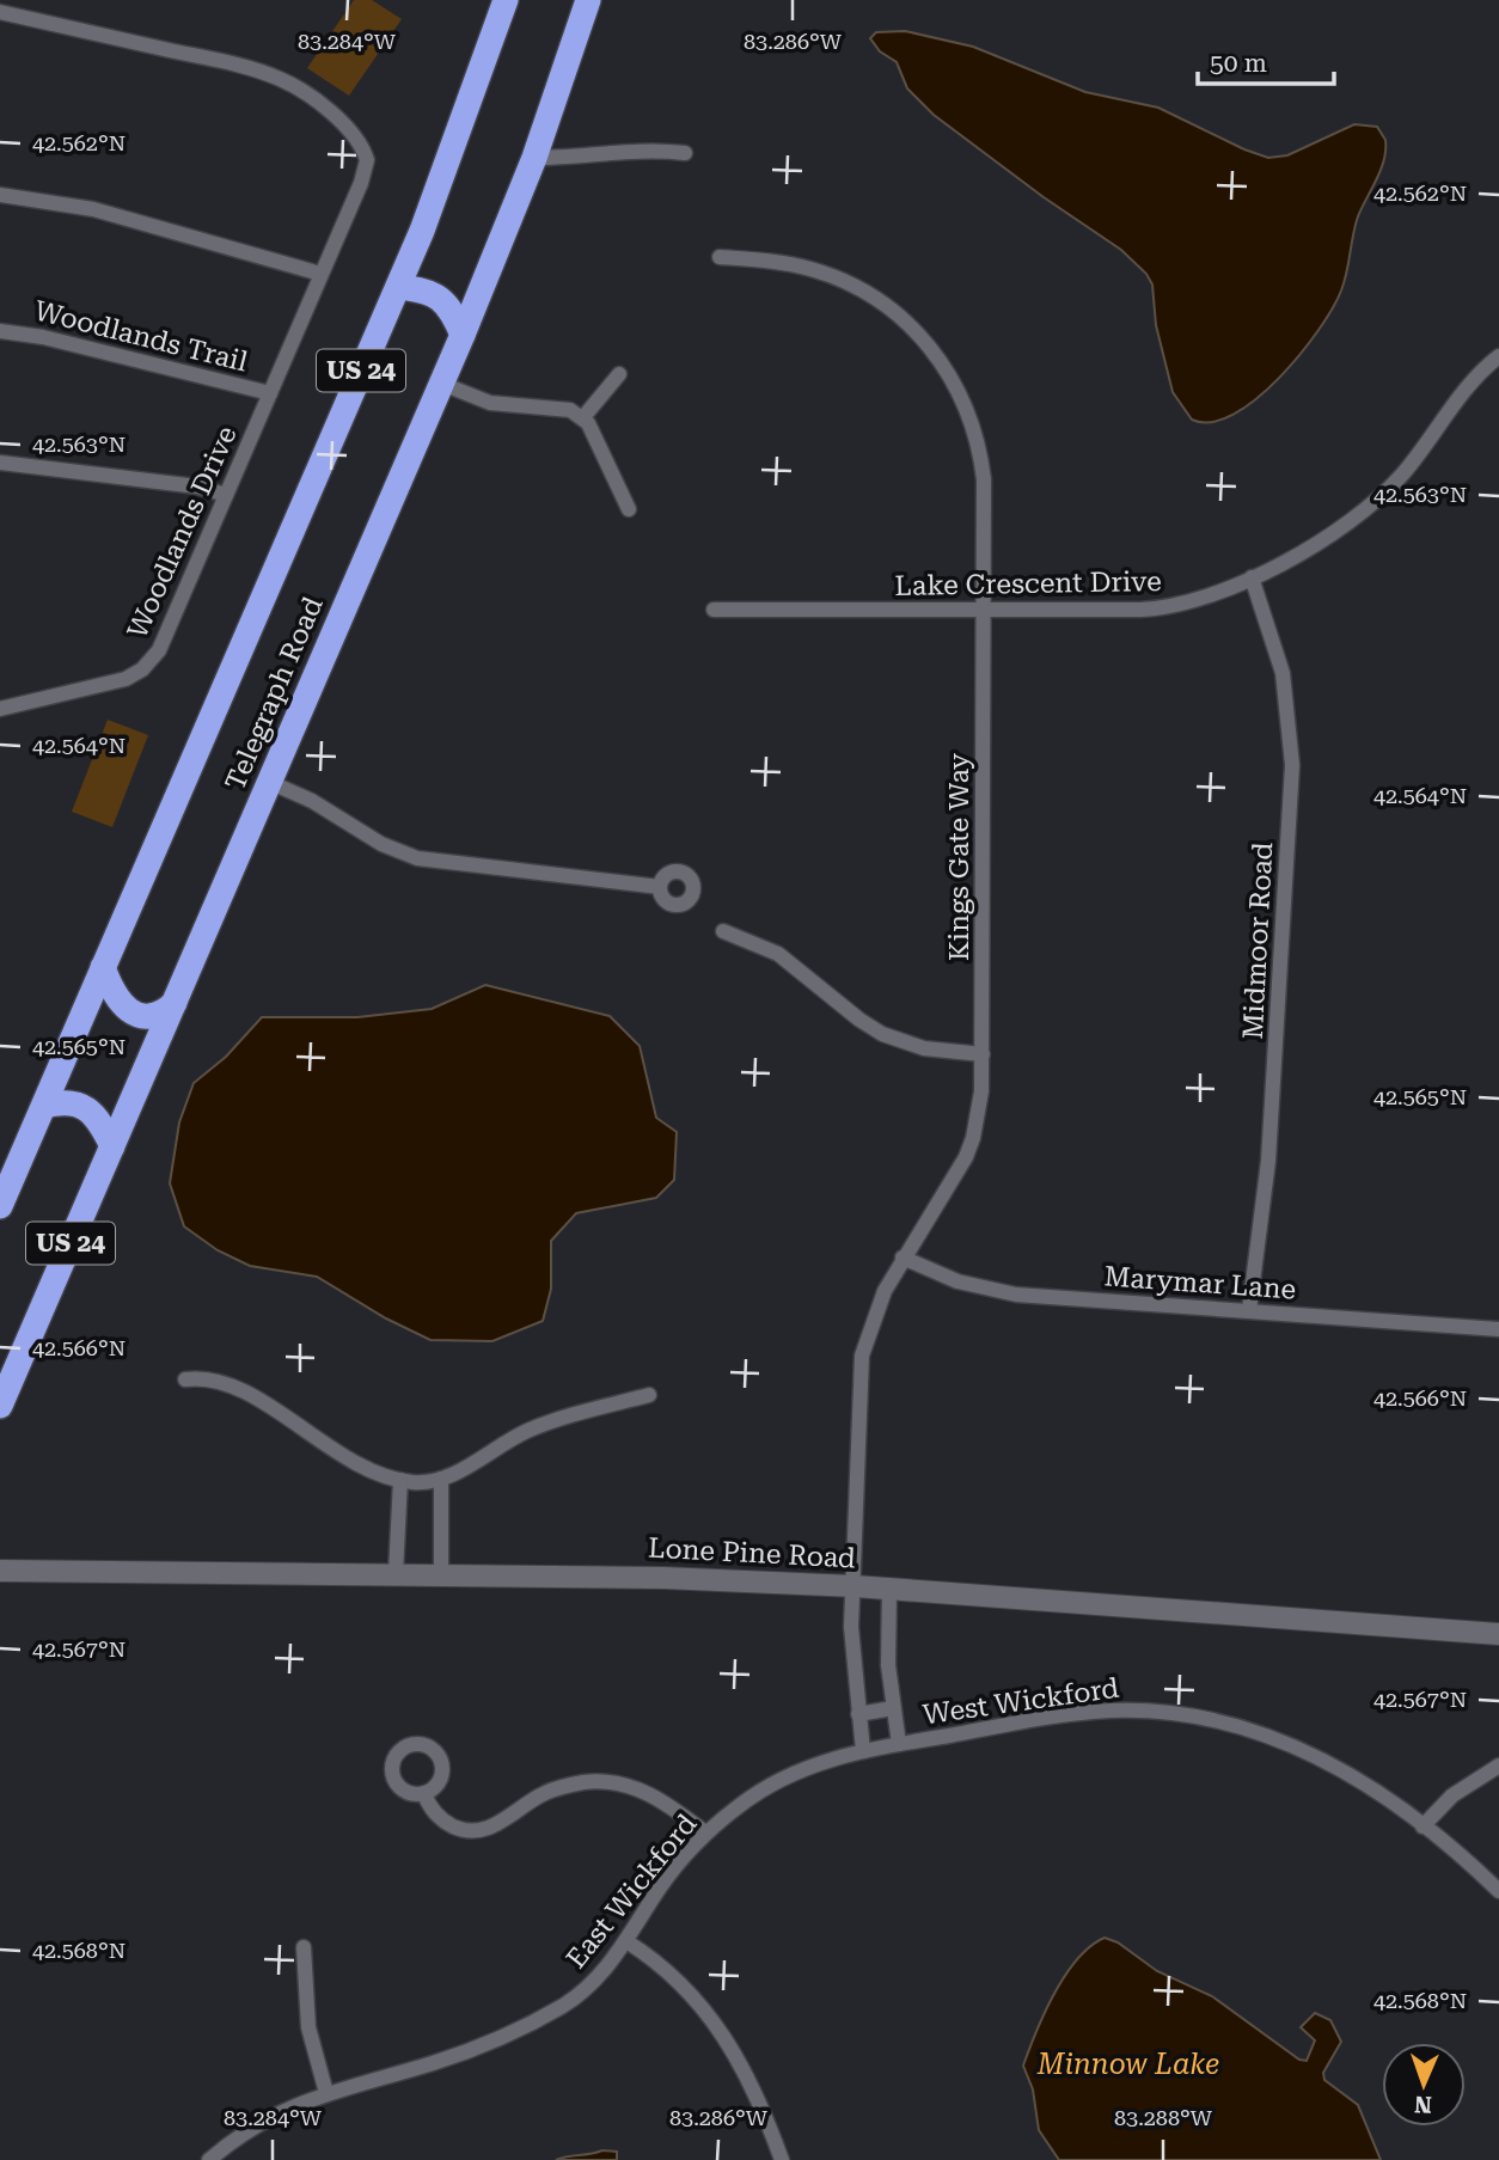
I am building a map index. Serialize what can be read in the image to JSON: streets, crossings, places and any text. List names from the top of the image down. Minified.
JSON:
{"streets":{"highway":["US 24","Telegraph Road"],"street":["Woodlands Trail","Woodlands Drive","Lake Crescent Drive","Kings Gate Way","Midmoor Road","Marymar Lane","Lone Pine Road","West Wickford","East Wickford"]},"crossings":[["Woodlands Trail","Woodlands Drive"],["Lake Crescent Drive","Kings Gate Way"],["Lake Crescent Drive","Midmoor Road"],["Kings Gate Way","Marymar Lane"],["Kings Gate Way","Lone Pine Road"],["Midmoor Road","Marymar Lane"],["West Wickford","East Wickford"]],"water":["Minnow Lake"],"scale_bar":"50 m","north":"bottom","coordinates":["83.284°W","83.286°W","42.562°N","42.563°N","42.564°N","42.565°N","42.566°N","42.567°N","42.568°N","83.288°W"]}
